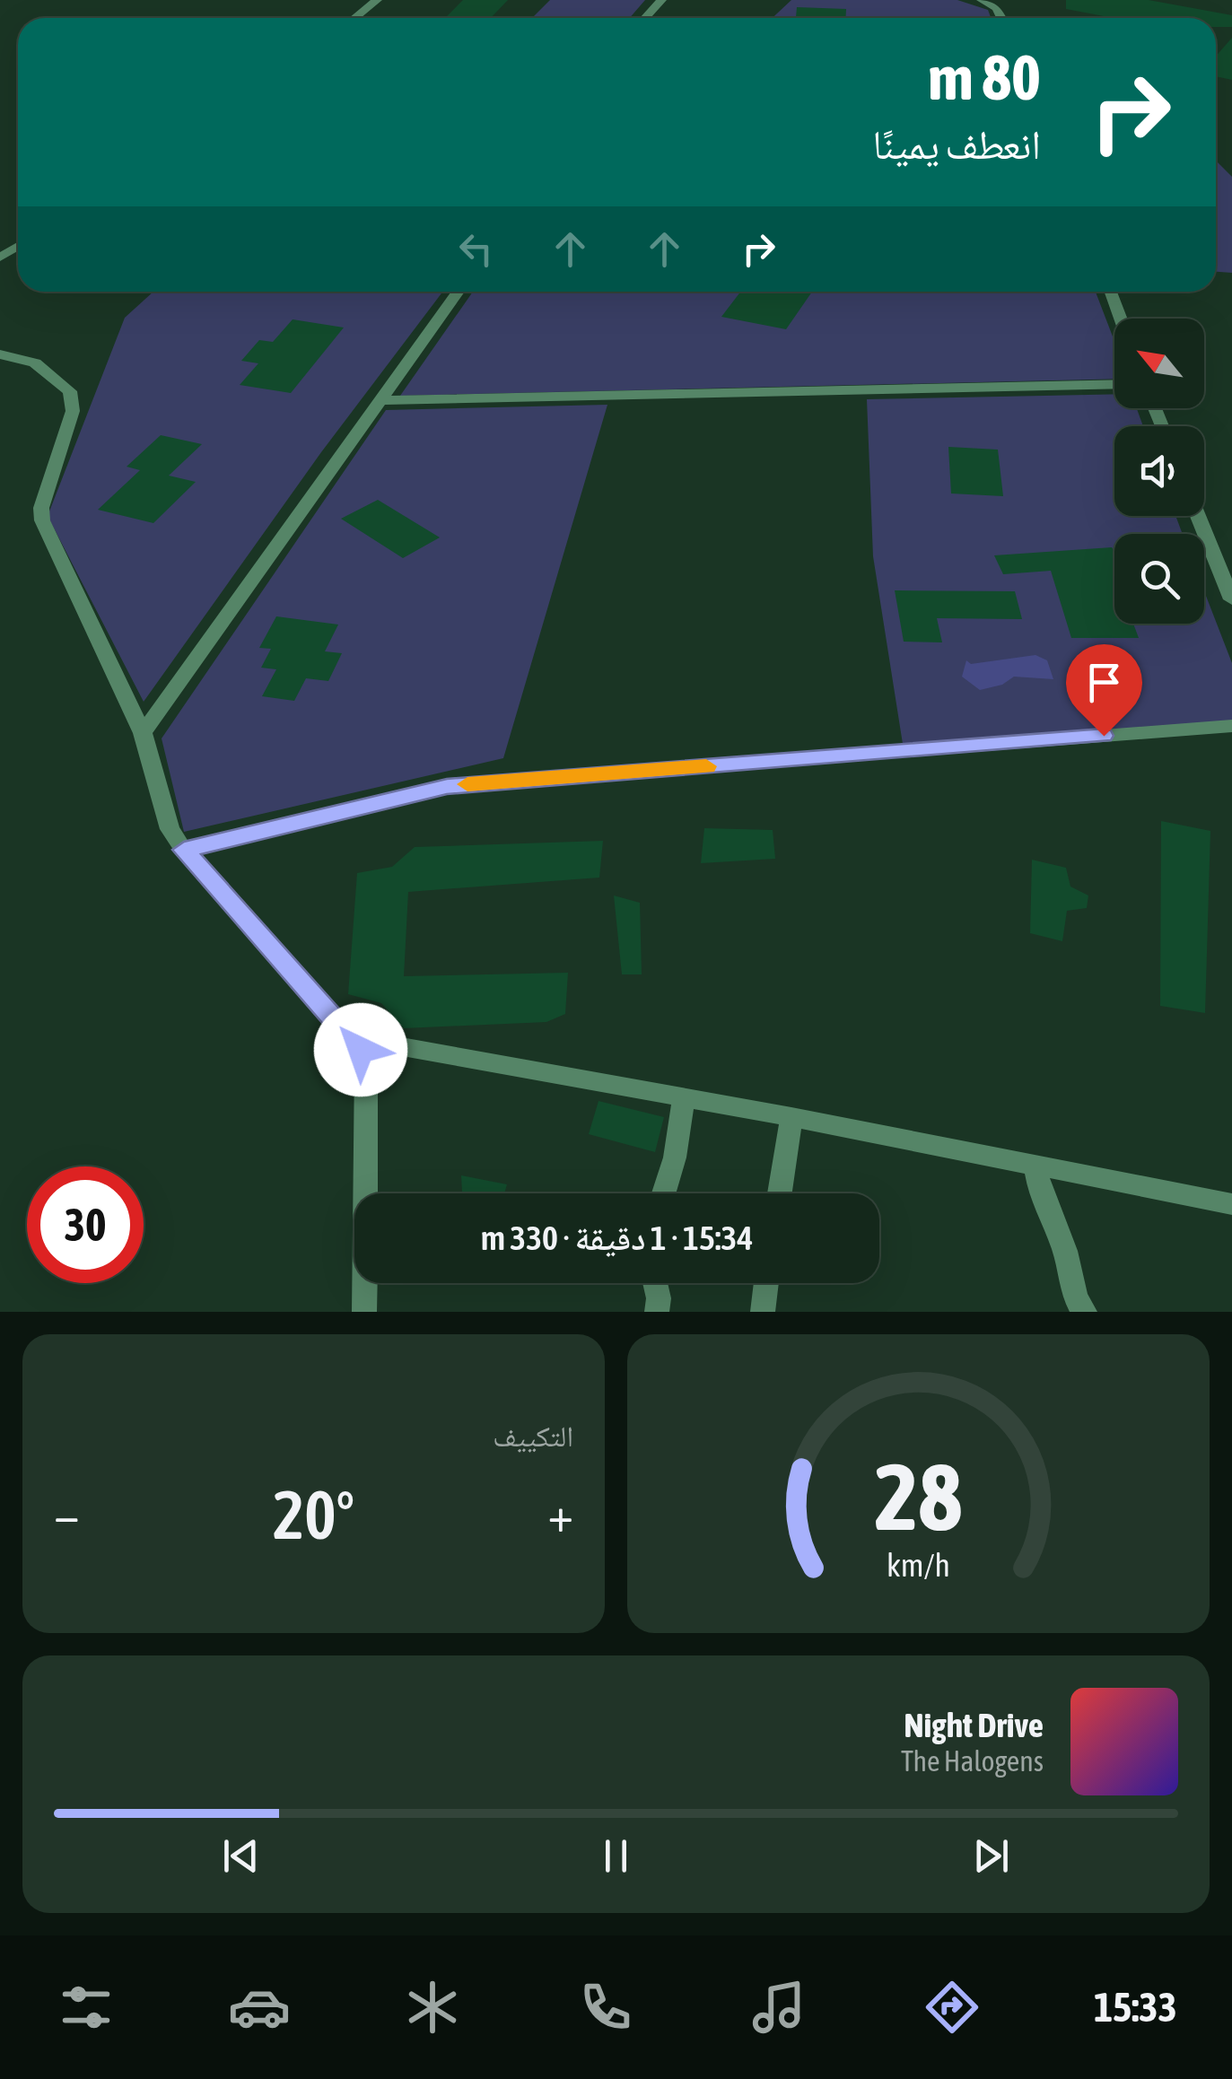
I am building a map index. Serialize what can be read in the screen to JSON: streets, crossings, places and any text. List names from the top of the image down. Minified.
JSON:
{"north":"top left","page":{"turn":["80 m","انعطف يمينًا"],"limit":"30","trip":"15:34 · 1 دقيقة · 330 m","tile":"التكييف","heat":["−","20°","+"],"song":["Night Drive","The Halogens"],"tabs":"15:33","gauge":["28","km/h"]}}
